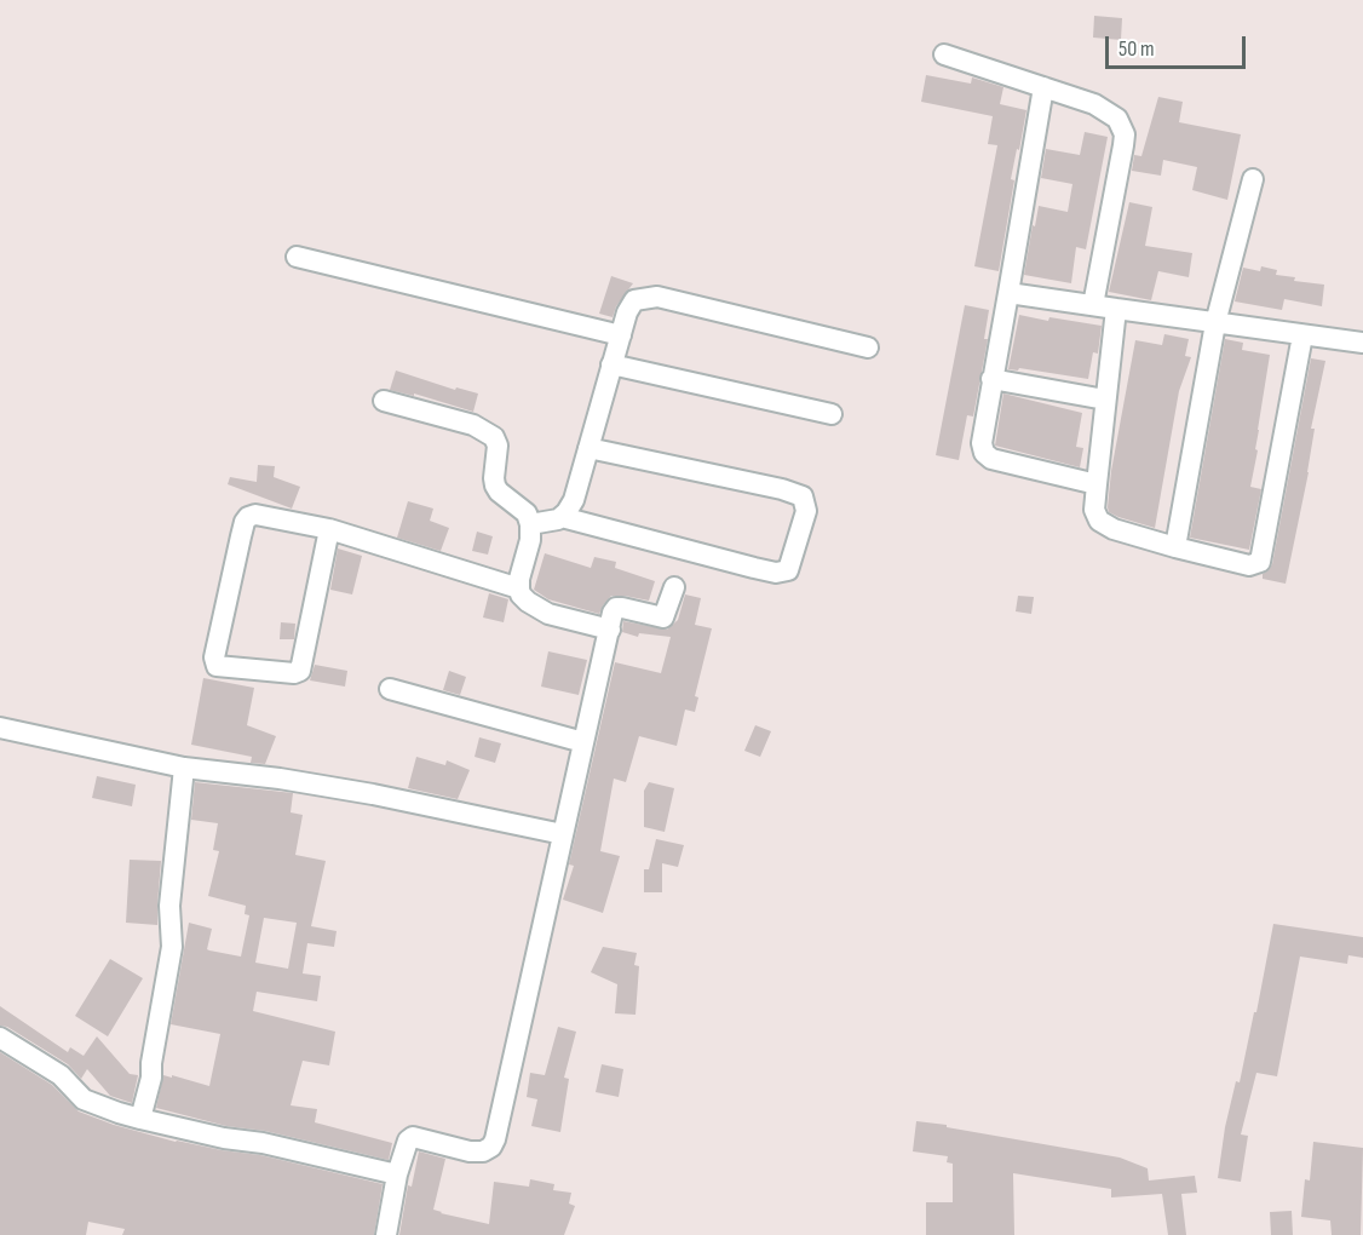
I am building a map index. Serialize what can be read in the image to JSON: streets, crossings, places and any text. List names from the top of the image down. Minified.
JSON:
{"scale_bar":"50 m"}
